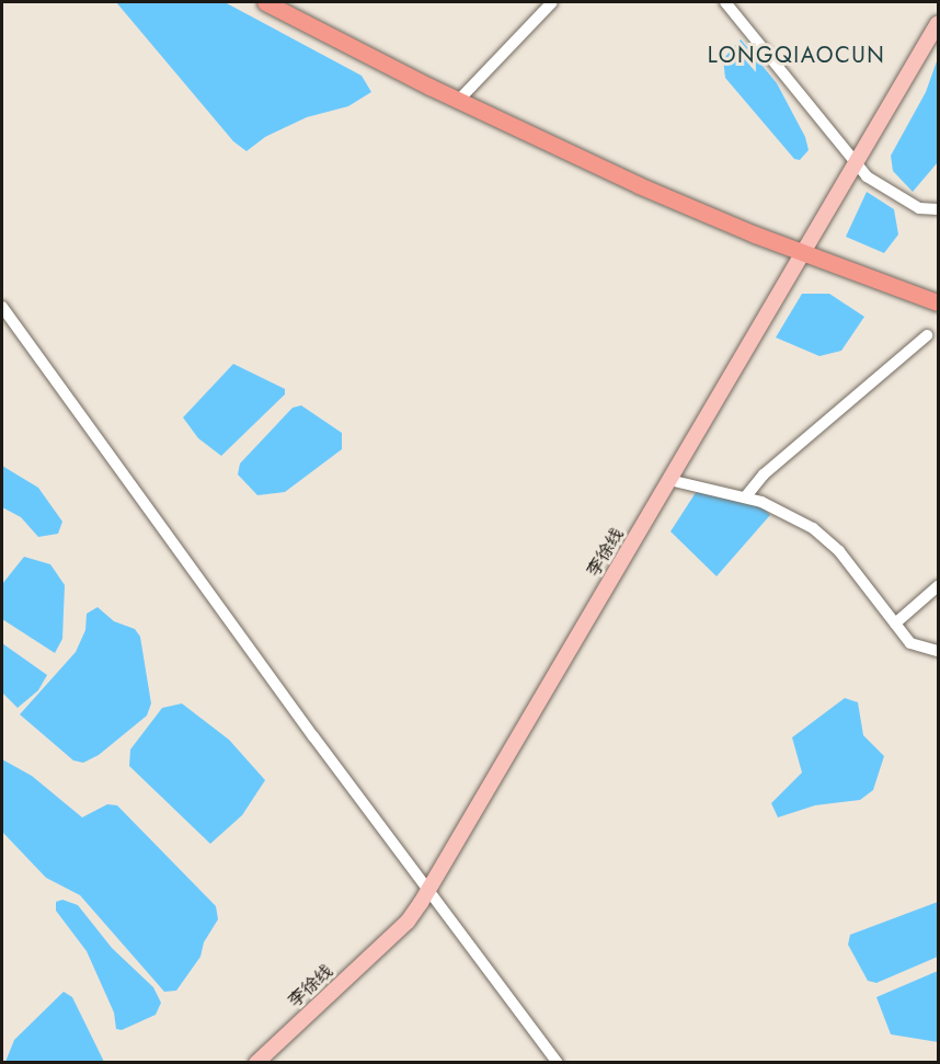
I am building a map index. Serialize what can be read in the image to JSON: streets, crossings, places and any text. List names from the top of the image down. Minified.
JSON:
{"streets":{"main road":["李徐线"]},"districts":["LONGQIAOCUN"]}
